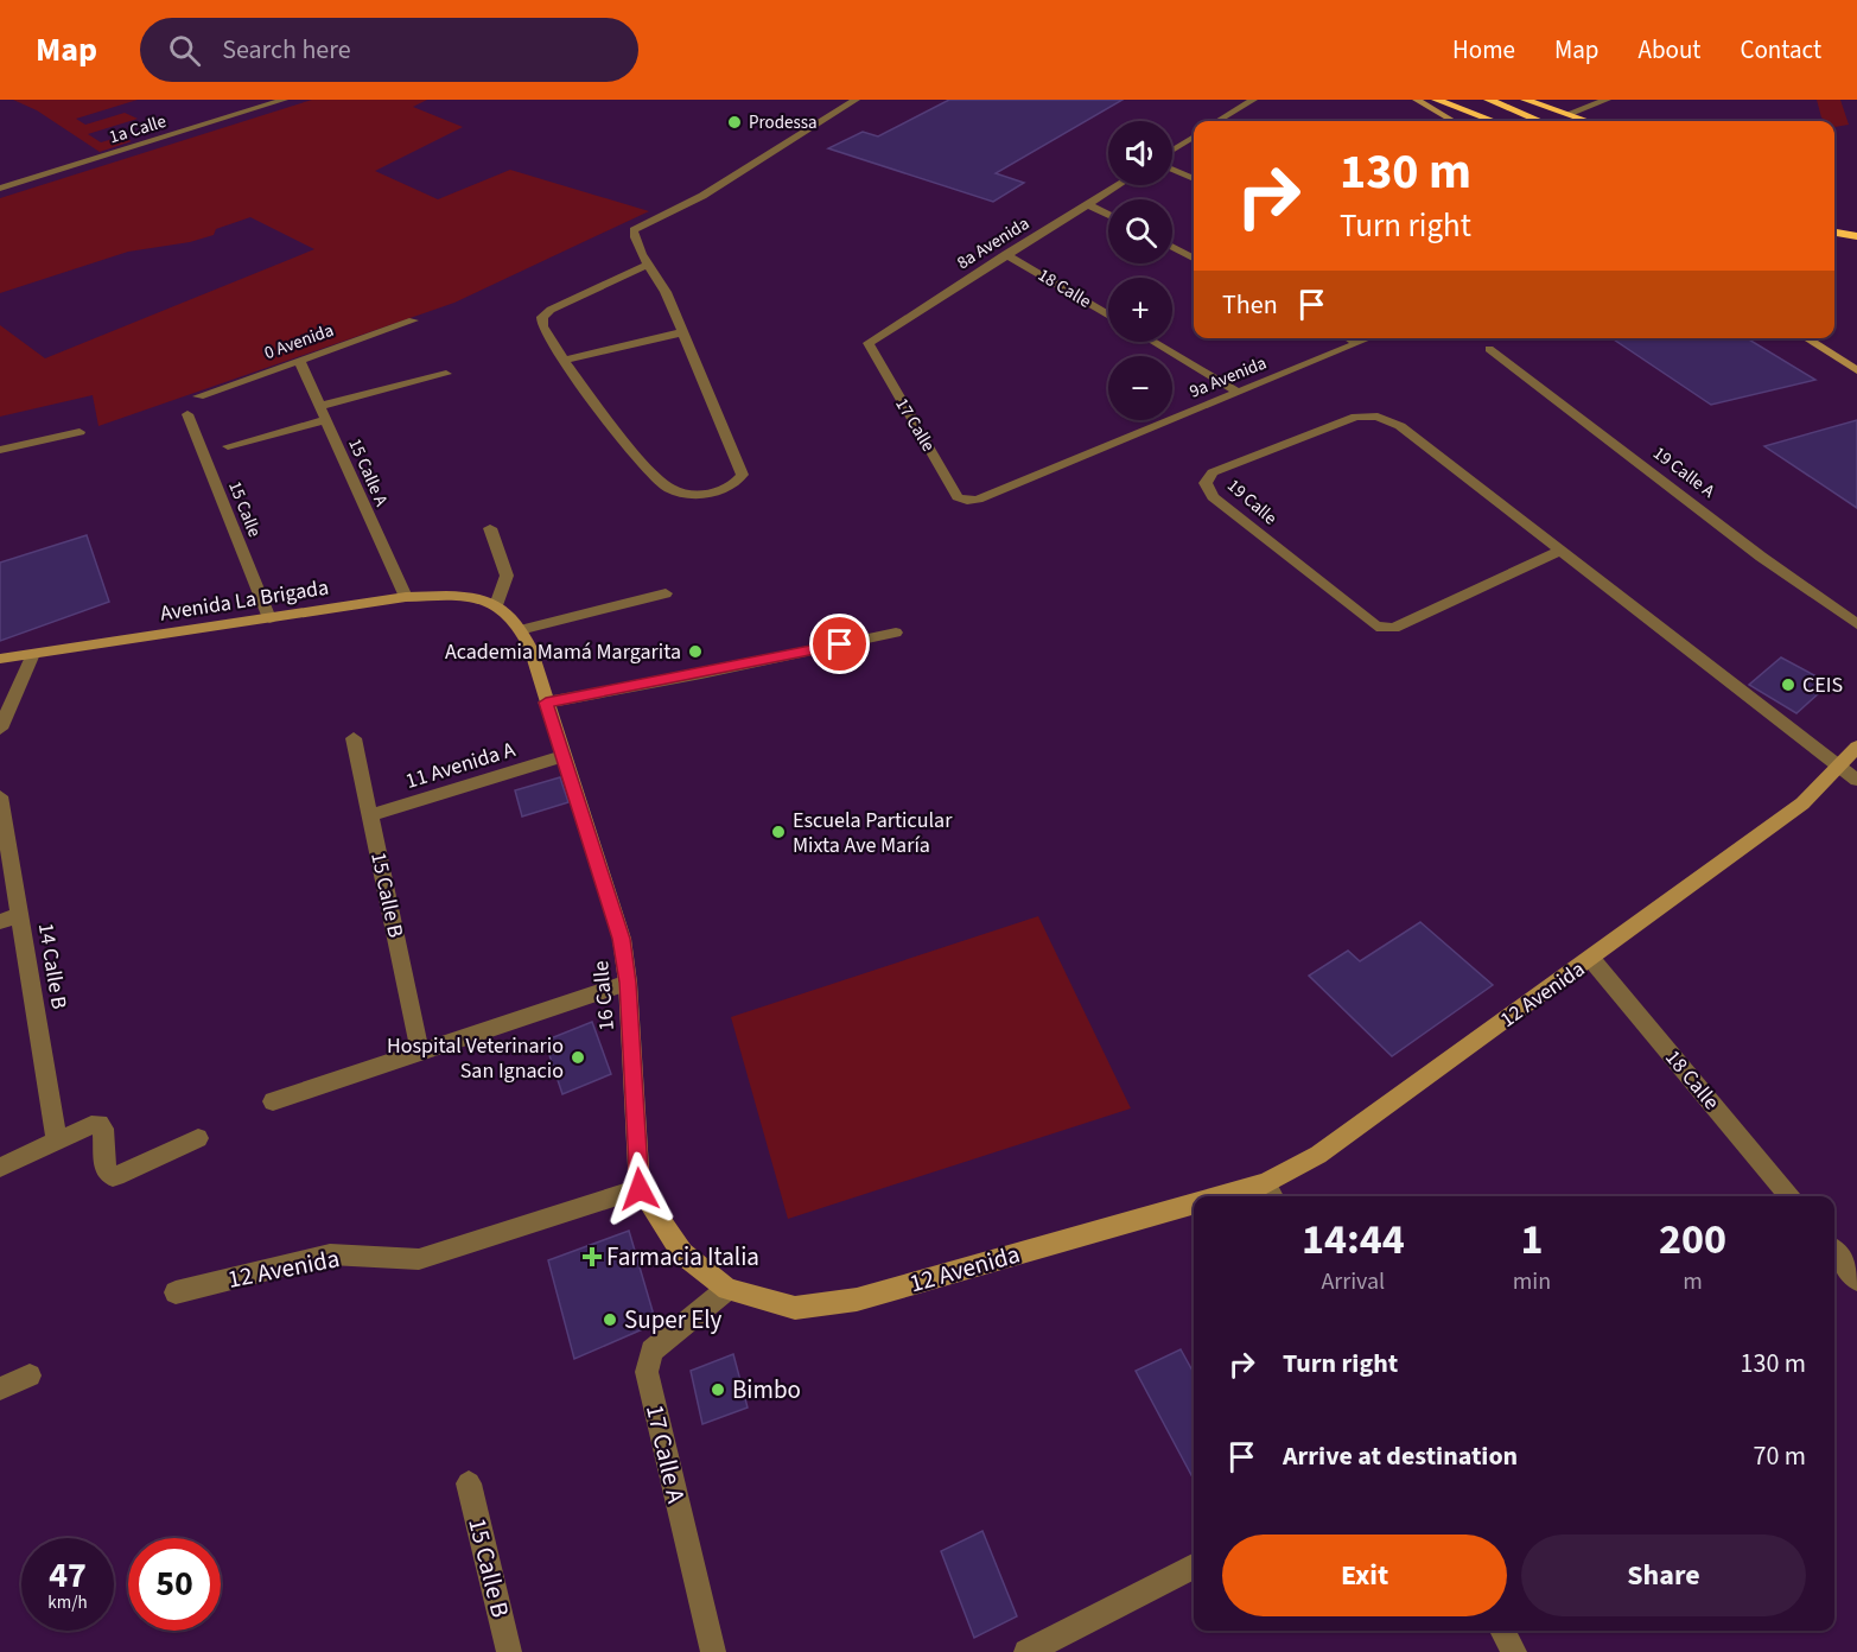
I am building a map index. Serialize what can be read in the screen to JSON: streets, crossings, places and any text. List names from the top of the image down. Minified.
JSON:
{"streets":{"main road":["Avenida La Brigada","12 Avenida","16 Calle"],"street":["1a Calle","8a Avenida","18 Calle","0 Avenida","9a Avenida","17 Calle","15 Calle A","19 Calle A","19 Calle","15 Calle","11 Avenida A","15 Calle B","14 Calle B","17 Calle A"]},"crossings":[["8a Avenida","18 Calle"],["8a Avenida","17 Calle"],["18 Calle","12 Avenida"],["0 Avenida","15 Calle A"],["9a Avenida","17 Calle"],["15 Calle A","Avenida La Brigada"],["19 Calle","12 Avenida"],["15 Calle","Avenida La Brigada"],["Avenida La Brigada","16 Calle"],["11 Avenida A","15 Calle B"],["11 Avenida A","16 Calle"],["12 Avenida","16 Calle"],["12 Avenida","17 Calle A"],["16 Calle","17 Calle A"]],"places":{"other":["Prodessa","Academia Mamá Margarita","CEIS","Escuela Particular Mixta Ave María","Hospital Veterinario San Ignacio","Super Ely","Bimbo"],"health":["Farmacia Italia"]},"page":{"header":"Map","search":"Search here","nav":["Home","Map","About","Contact"],"map_buttons":["+","−"],"turn":["130 m","Turn right"],"then":"Then","eta":["14:44","Arrival","1","min","200","m"],"list":[{"name":"Turn right","value":"130 m"},{"name":"Arrive at destination","value":"70 m"}],"buttons":["Exit","Share"],"speed":"47 km/h","limit":"50"}}
